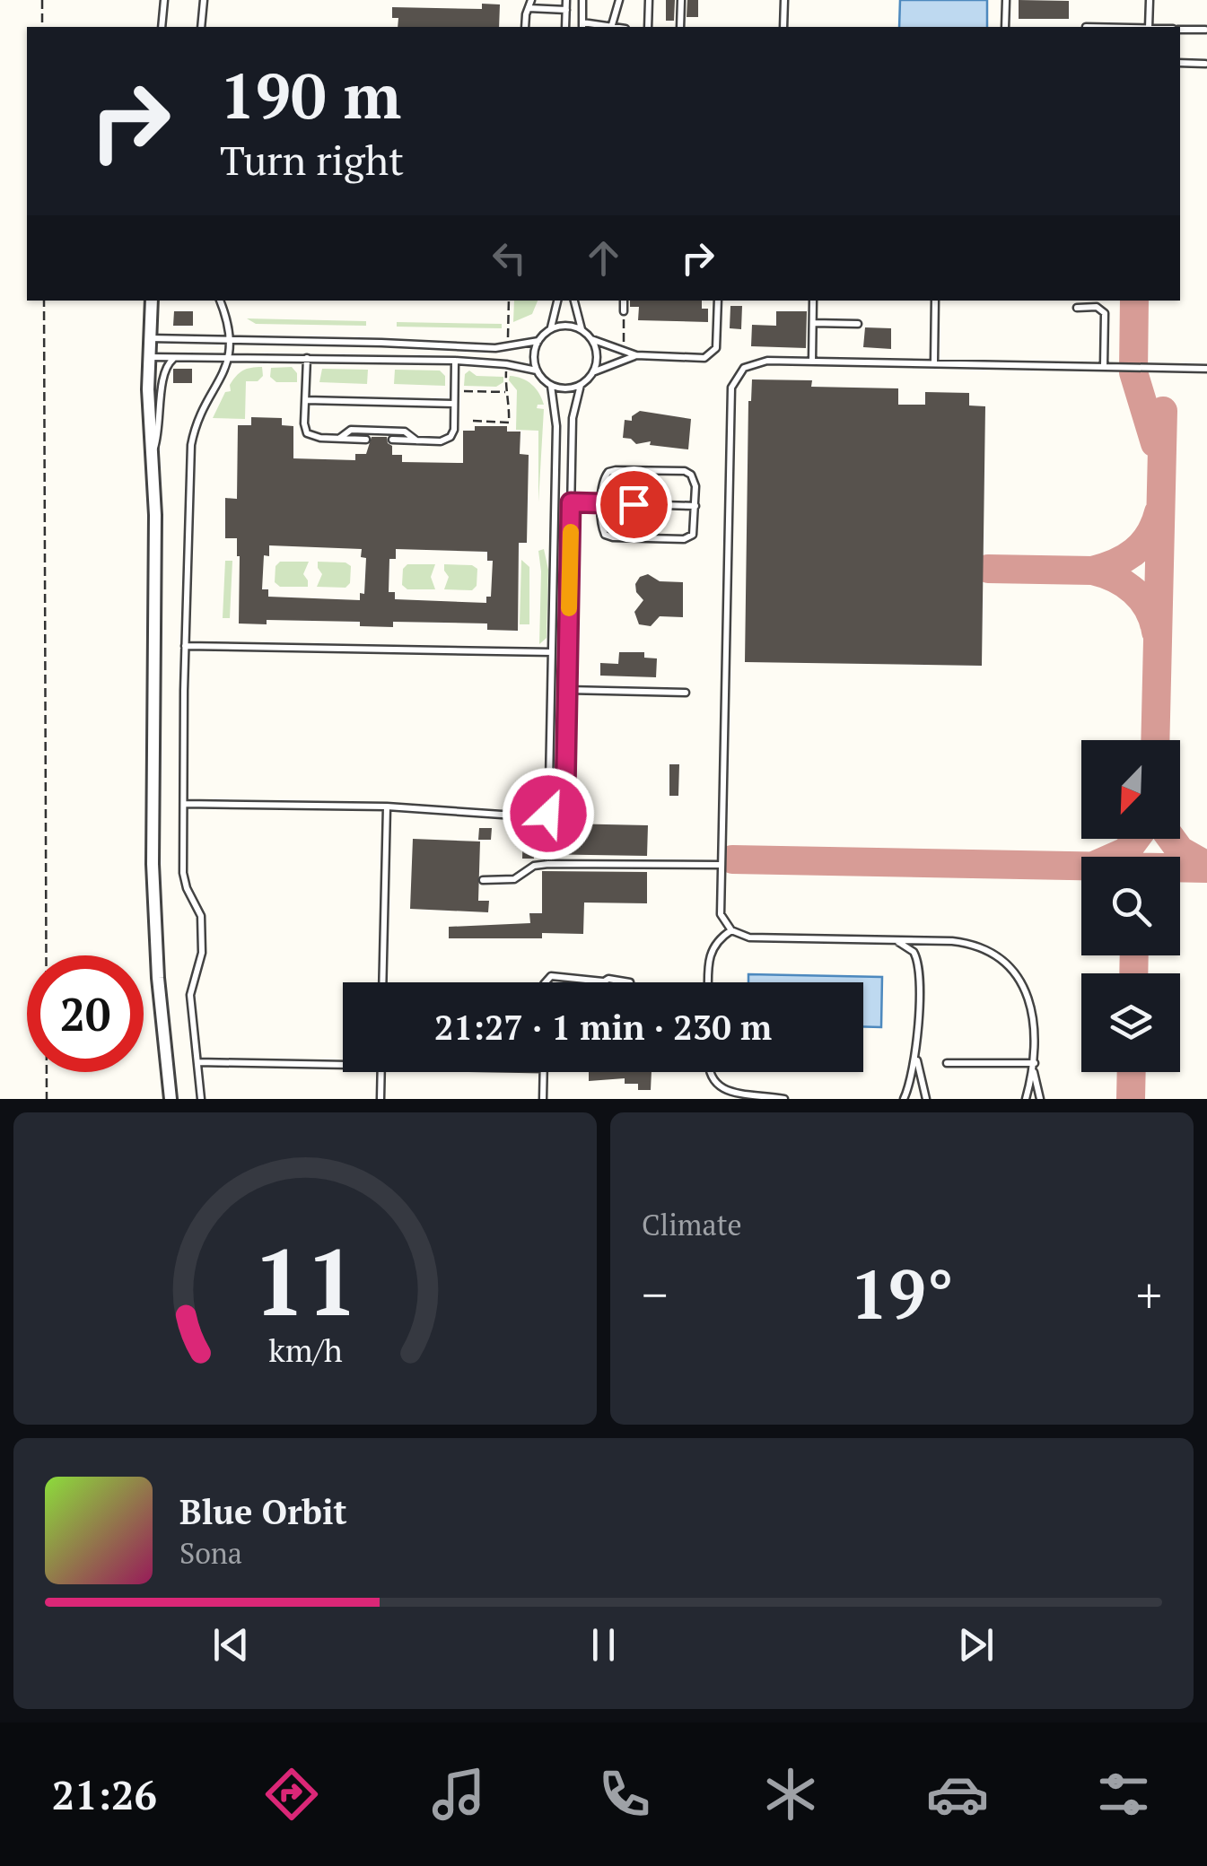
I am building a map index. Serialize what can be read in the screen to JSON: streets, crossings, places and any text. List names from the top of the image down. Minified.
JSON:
{"north":"bottom left","page":{"turn":["190 m","Turn right"],"limit":"20","trip":"21:27 · 1 min · 230 m","tile":"Climate","heat":["−","19°","+"],"song":["Blue Orbit","Sona"],"tabs":"21:26","gauge":["11","km/h"]}}
